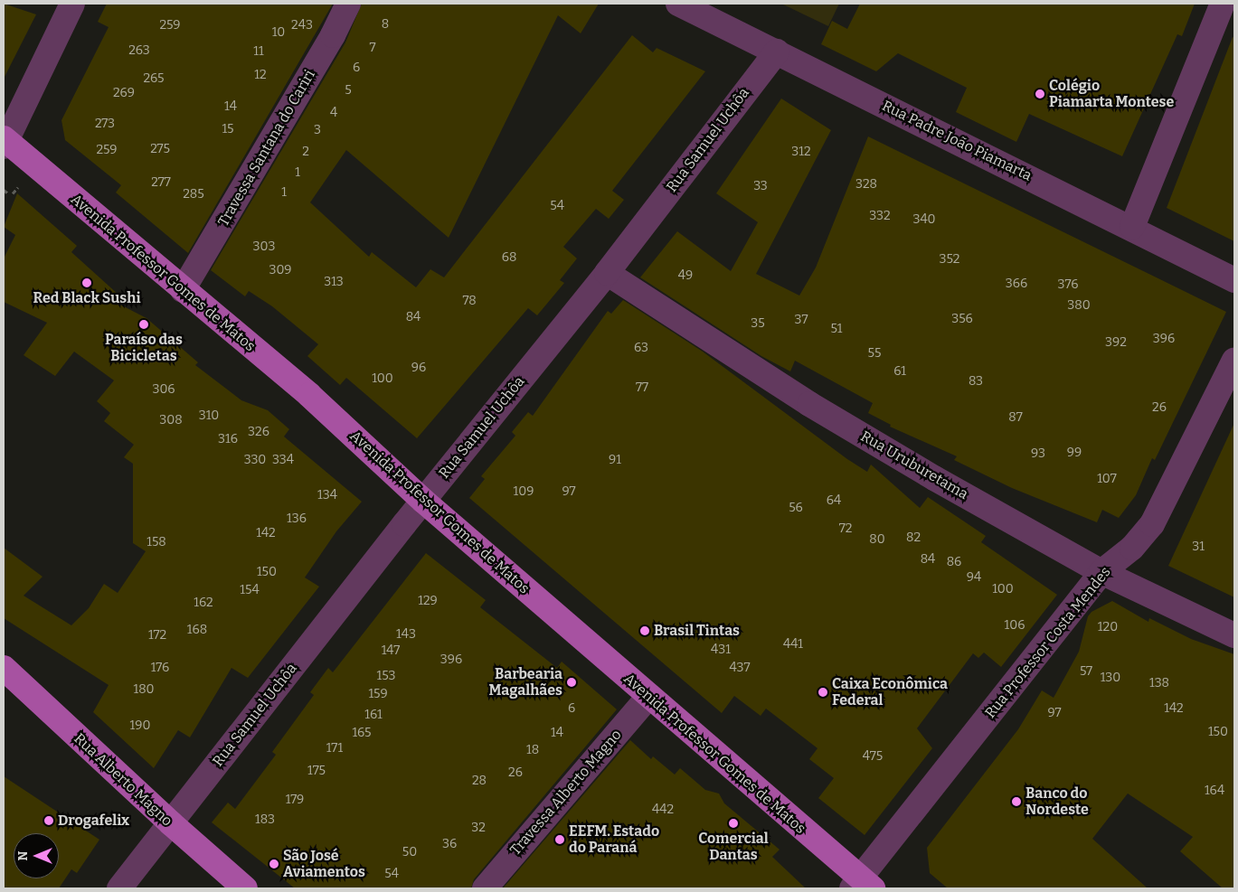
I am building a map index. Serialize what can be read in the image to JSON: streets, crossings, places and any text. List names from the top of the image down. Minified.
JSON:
{"streets":{"main road":["Avenida Professor Gomes de Matos","Rua Alberto Magno"],"street":["Rua Samuel Uchôa","Rua Padre João Piamarta","Travessa Santana do Cariri","Rua Uruburetama","Rua Professor Costa Mendes","Travessa Alberto Magno"]},"crossings":[["Rua Samuel Uchôa","Rua Padre João Piamarta"],["Rua Samuel Uchôa","Avenida Professor Gomes de Matos"],["Rua Samuel Uchôa","Rua Uruburetama"],["Rua Samuel Uchôa","Rua Alberto Magno"],["Travessa Santana do Cariri","Avenida Professor Gomes de Matos"],["Avenida Professor Gomes de Matos","Rua Professor Costa Mendes"],["Avenida Professor Gomes de Matos","Travessa Alberto Magno"],["Rua Uruburetama","Rua Professor Costa Mendes"]],"places":["Colégio Piamarta Montese","Red Black Sushi","Paraíso das Bicicletas","Brasil Tintas","Barbearia Magalhães","Caixa Econômica Federal","Banco do Nordeste","Drogafelix","Comercial Dantas","EEFM. Estado do Paraná","São José Aviamentos"],"house_numbers":["8","259","243","10","7","263","11","6","12","265","5","269","14","4","273","15","3","275","259","2","312","1","277","328","33","1","285","54","332","340","303","68","352","309","49","313","366","376","78","380","84","356","37","35","51","396","392","63","55","96","61","100","83","77","306","26","310","87","308","326","316","99","93","330","334","91","107","109","97","134","64","56","136","72","142","82","80","158","31","84","86","150","94","100","154","129","162","106","120","168","143","172","441","431","147","396","176","437","57","153","130","138","180","159","6","142","97","161","190","150","165","14","171","18","475","175","26","28","164","179","442","183","32","36","50","54"],"north":"left"}
